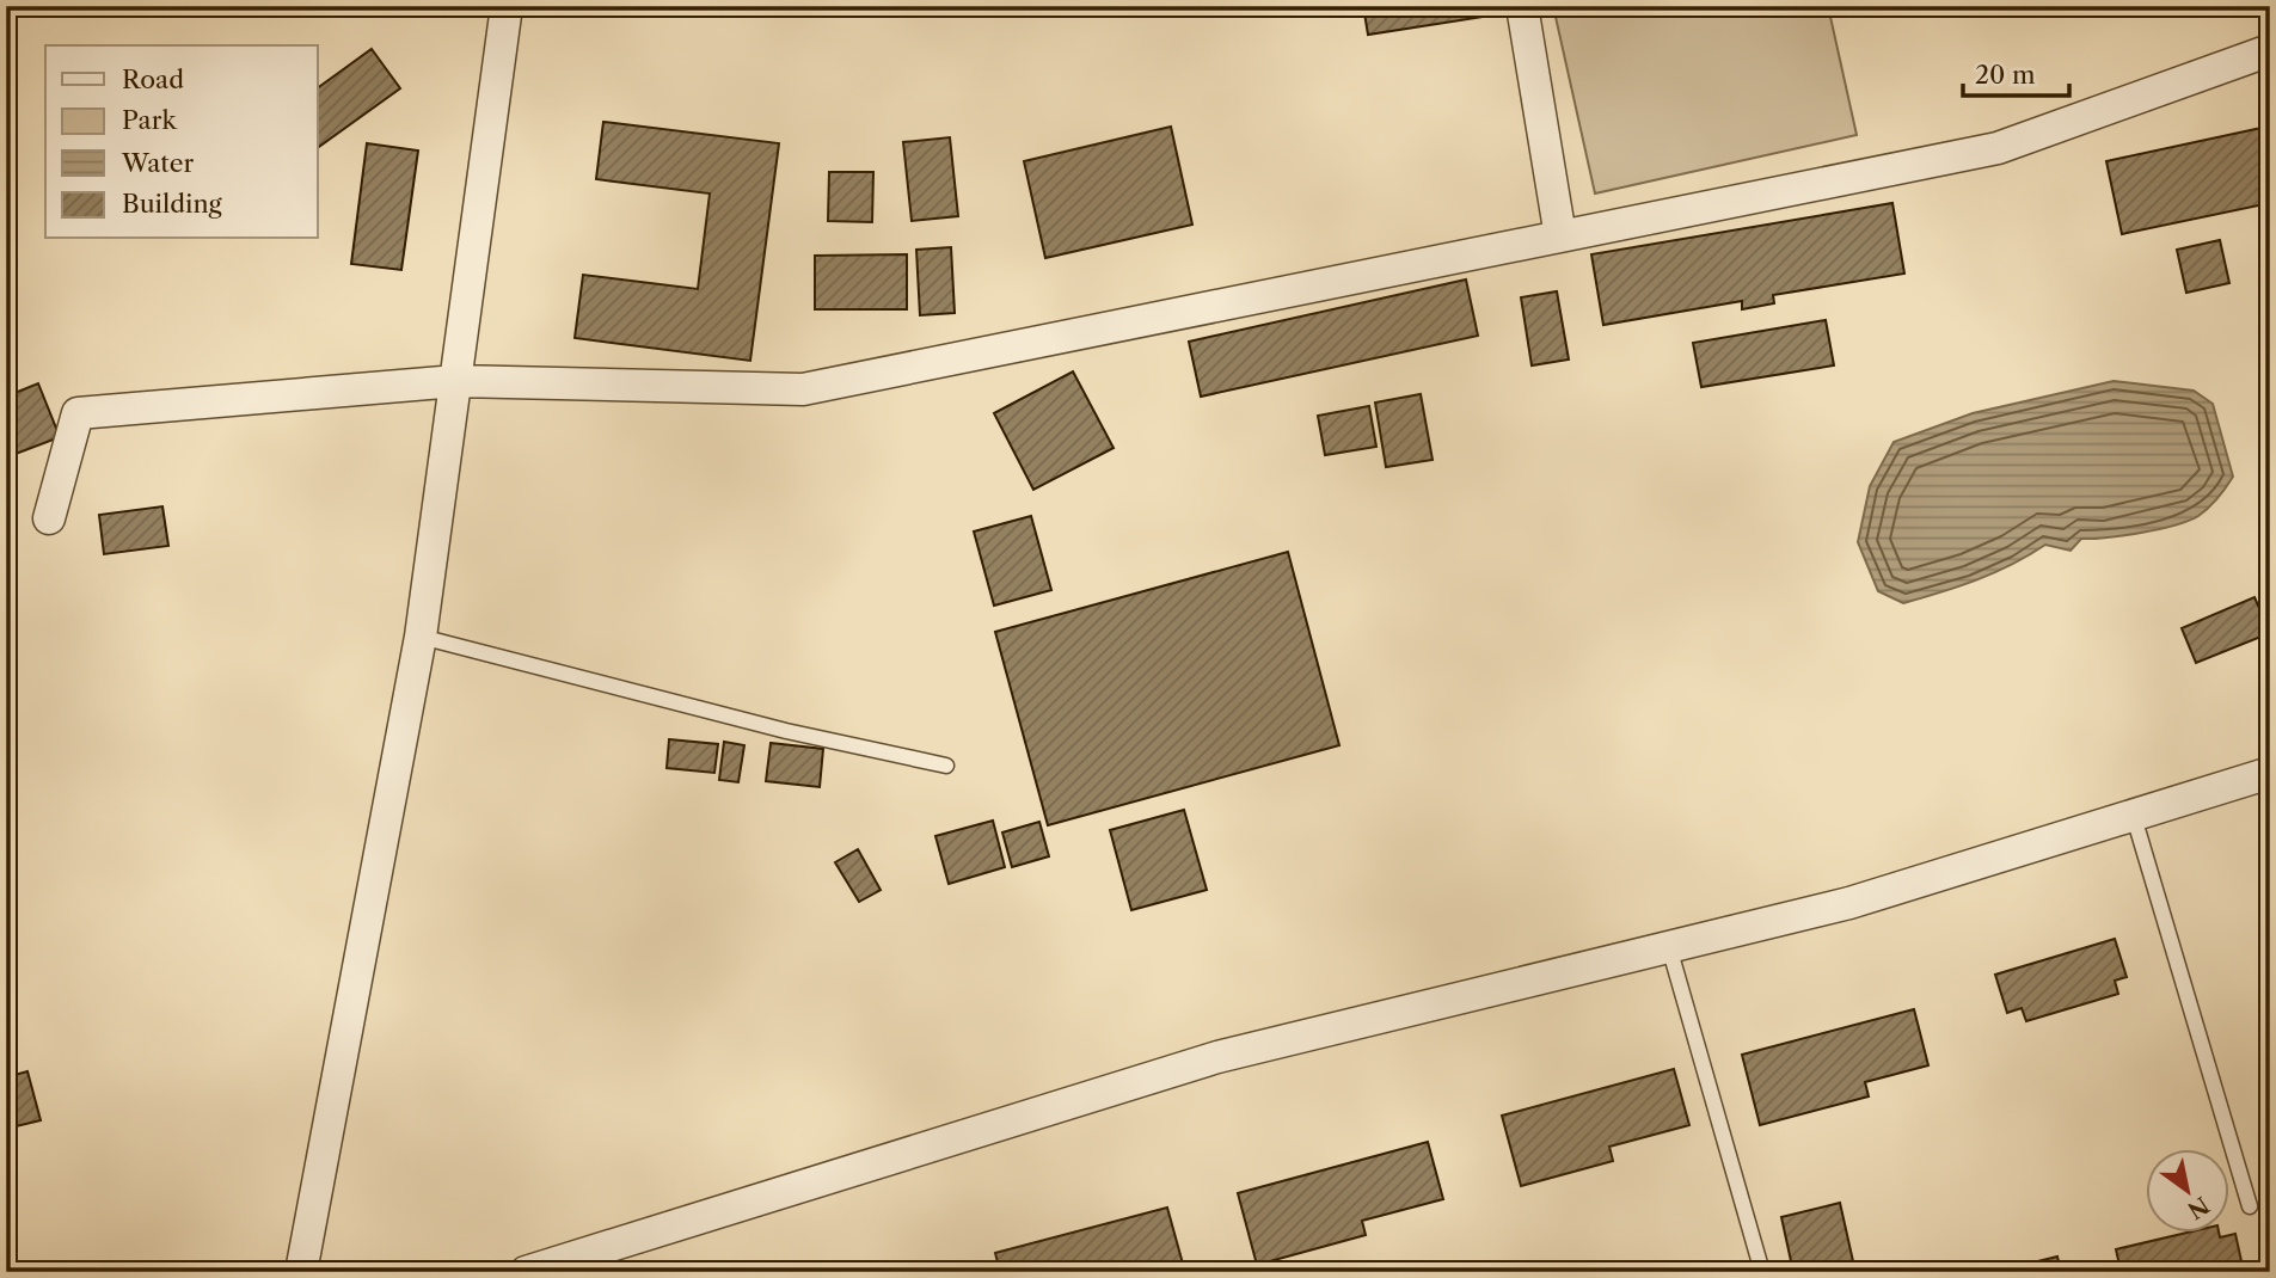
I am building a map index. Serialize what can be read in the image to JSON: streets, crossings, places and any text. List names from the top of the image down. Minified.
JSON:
{"legend":["Road","Park","Water","Building"],"scale_bar":"20 m","north":"bottom right"}
